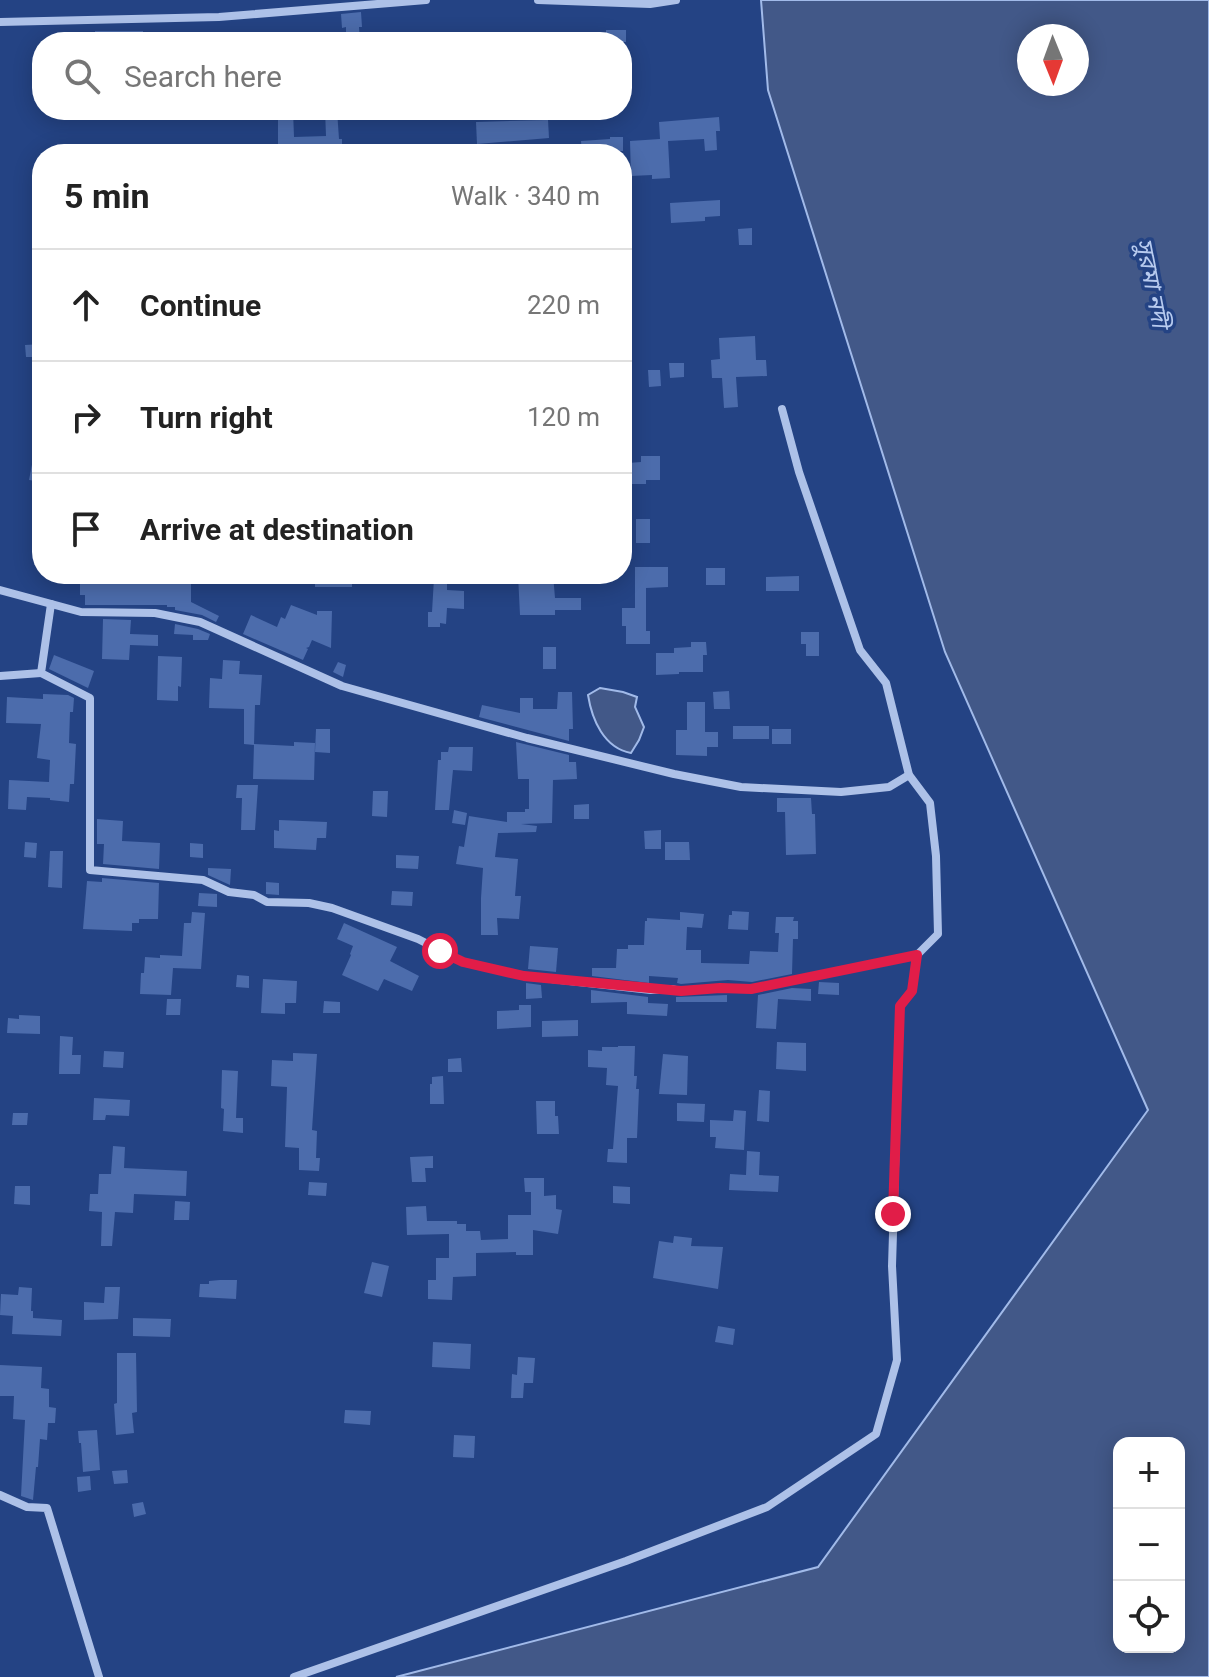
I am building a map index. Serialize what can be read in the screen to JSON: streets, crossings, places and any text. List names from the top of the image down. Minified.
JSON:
{"water":["সুরমা নদী"],"north":"bottom","page":{"search":"Search here","heading":["5 min","Walk · 340 m"],"list":[["Continue","220 m"],["Turn right","120 m"],"Arrive at destination"],"map_buttons":["+","−"]}}
